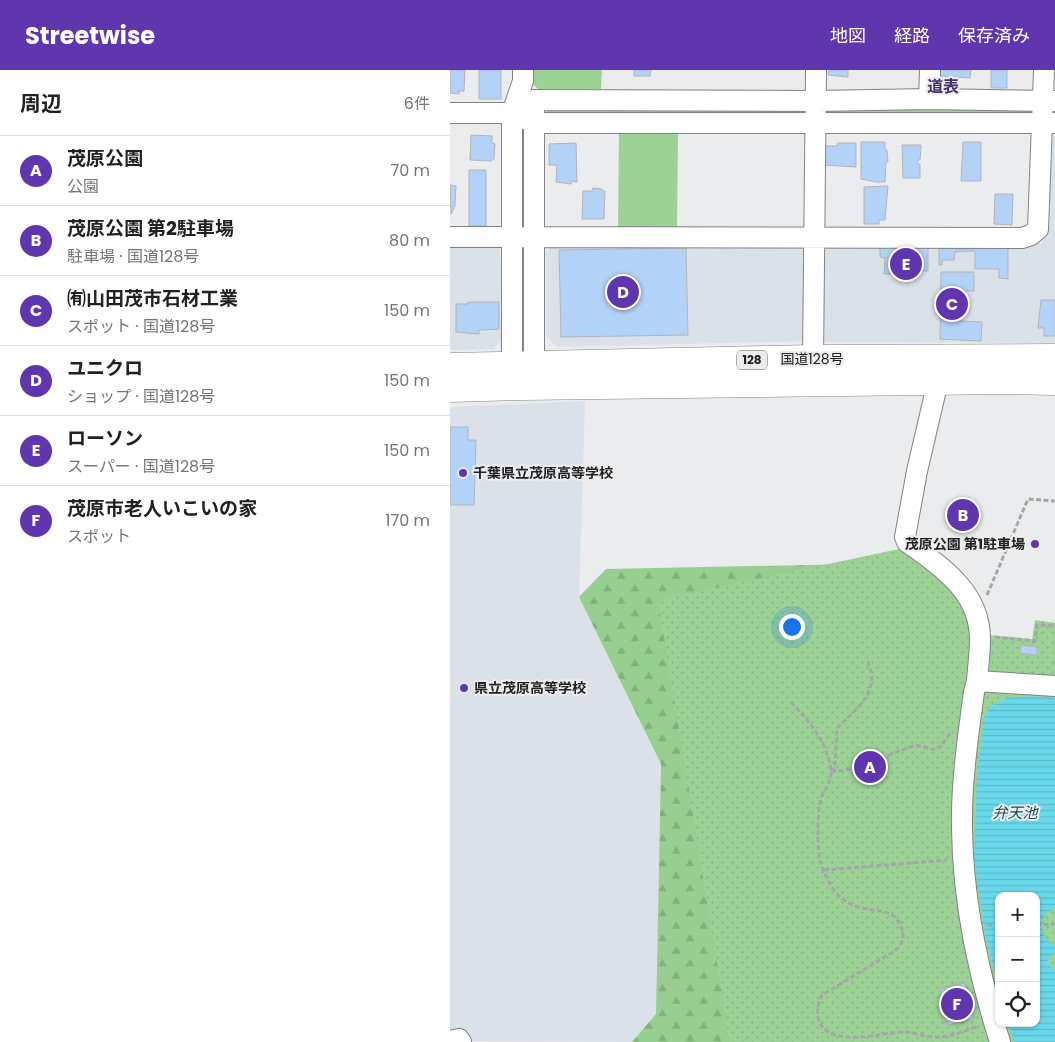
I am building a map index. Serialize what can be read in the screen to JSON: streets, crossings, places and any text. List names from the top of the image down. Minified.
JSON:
{"streets":{"highway":["国道128号","128"]},"districts":["道表"],"water":["弁天池"],"places":["千葉県立茂原高等学校","茂原公園 第1駐車場","県立茂原高等学校"],"page":{"header":"Streetwise","nav":["地図","経路","保存済み"],"heading":["周辺","6件"],"list":[{"mark":"A","name":"茂原公園","note":"公園","value":"70 m"},{"mark":"B","name":"茂原公園 第2駐車場","note":"駐車場 · 国道128号","value":"80 m"},{"mark":"C","name":"㈲山田茂市石材工業","note":"スポット · 国道128号","value":"150 m"},{"mark":"D","name":"ユニクロ","note":"ショップ · 国道128号","value":"150 m"},{"mark":"E","name":"ローソン","note":"スーパー · 国道128号","value":"150 m"},{"mark":"F","name":"茂原市老人いこいの家","note":"スポット","value":"170 m"}],"pins":["E","D","C","B","A","F"],"map_buttons":["+","−"]}}
